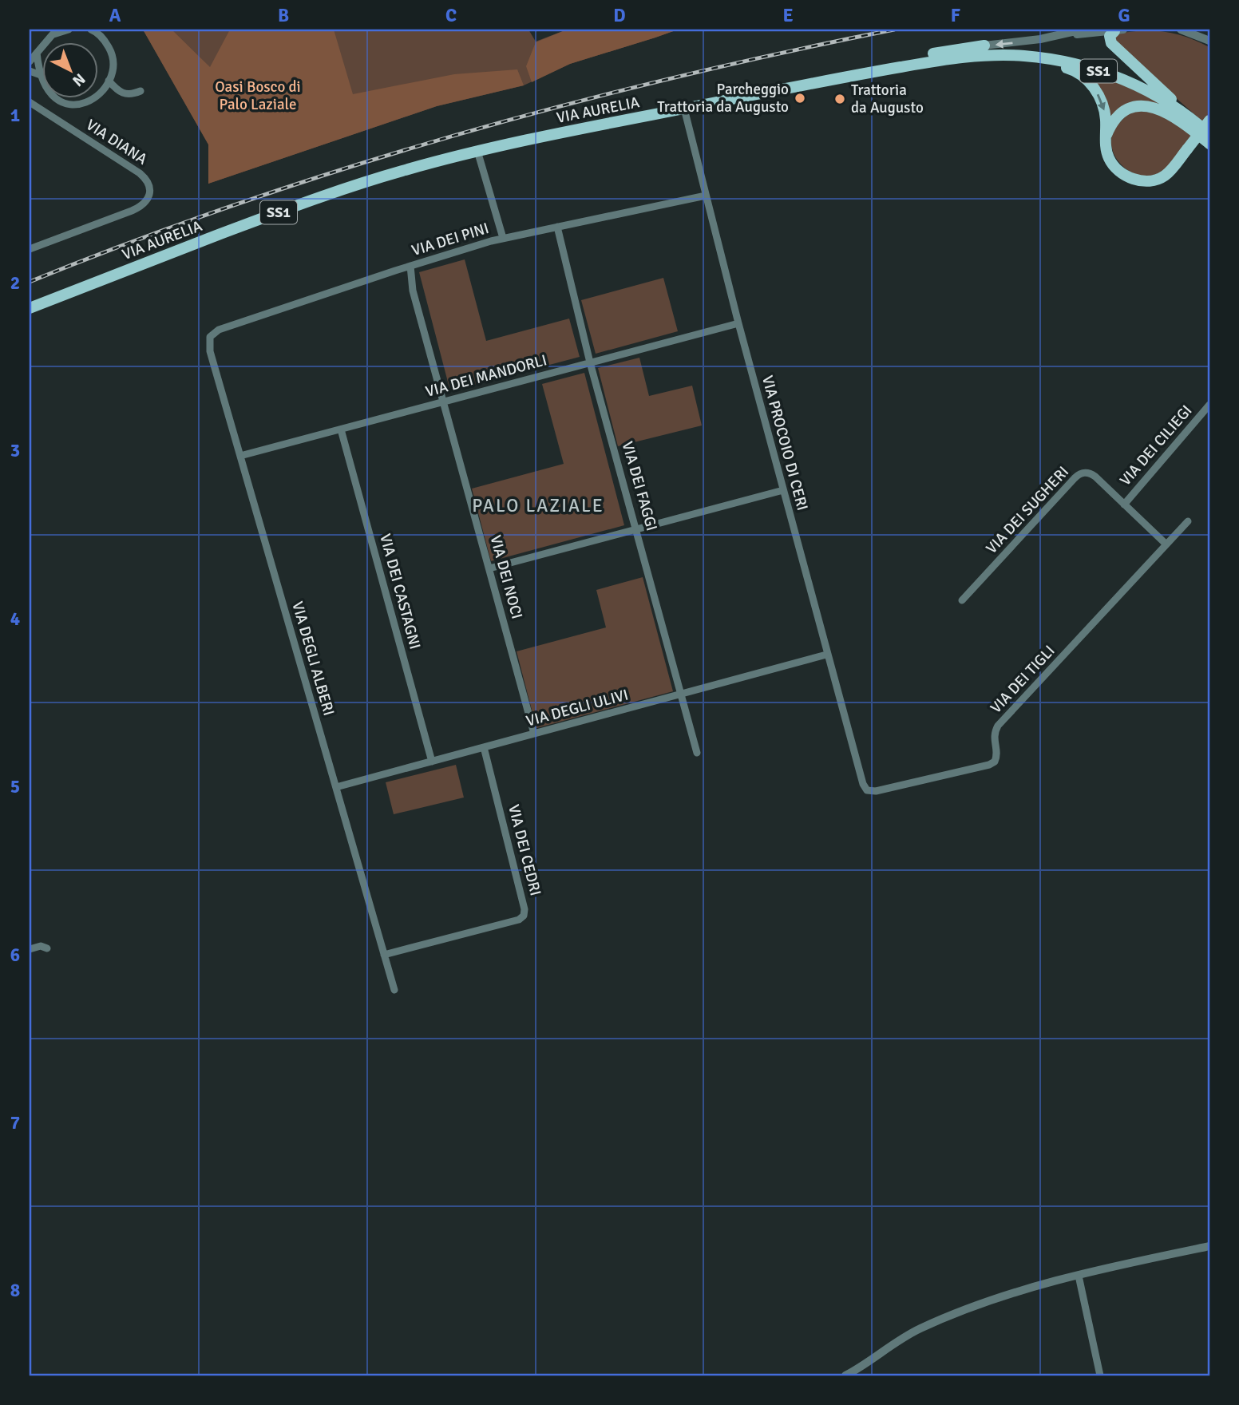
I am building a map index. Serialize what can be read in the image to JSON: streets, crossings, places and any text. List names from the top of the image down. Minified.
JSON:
{"streets":{"main road":["SS1","VIA AURELIA"],"street":["VIA DIANA","VIA DEI PINI","VIA DEI MANDORLI","VIA PROCOIO DI CERI","VIA DEI CILIEGI","VIA DEI FAGGI","VIA DEI SUGHERI","VIA DEI NOCI","VIA DEI CASTAGNI","VIA DEGLI ALBERI","VIA DEI TIGLI","VIA DEGLI ULIVI","VIA DEI CEDRI"]},"crossings":[["VIA AURELIA","VIA PROCOIO DI CERI"],["VIA DEI PINI","VIA PROCOIO DI CERI"],["VIA DEI PINI","VIA DEI FAGGI"],["VIA DEI PINI","VIA DEI NOCI"],["VIA DEI PINI","VIA DEGLI ALBERI"],["VIA DEI MANDORLI","VIA PROCOIO DI CERI"],["VIA DEI MANDORLI","VIA DEI FAGGI"],["VIA DEI MANDORLI","VIA DEI NOCI"],["VIA DEI MANDORLI","VIA DEI CASTAGNI"],["VIA DEI MANDORLI","VIA DEGLI ALBERI"],["VIA PROCOIO DI CERI","VIA DEI TIGLI"],["VIA PROCOIO DI CERI","VIA DEGLI ULIVI"],["VIA DEI CILIEGI","VIA DEI SUGHERI"],["VIA DEI FAGGI","VIA DEGLI ULIVI"],["VIA DEI SUGHERI","VIA DEI TIGLI"],["VIA DEI NOCI","VIA DEGLI ULIVI"],["VIA DEI CASTAGNI","VIA DEGLI ULIVI"],["VIA DEGLI ALBERI","VIA DEGLI ULIVI"],["VIA DEGLI ALBERI","VIA DEI CEDRI"],["VIA DEGLI ULIVI","VIA DEI CEDRI"]],"districts":["PALO LAZIALE"],"parks":["Oasi Bosco di Palo Laziale"],"places":["Parcheggio Trattoria da Augusto","Trattoria da Augusto"],"north":"bottom right","grid":{"columns":["A","B","C","D","E","F","G"],"rows":["1","2","3","4","5","6","7","8"]}}
